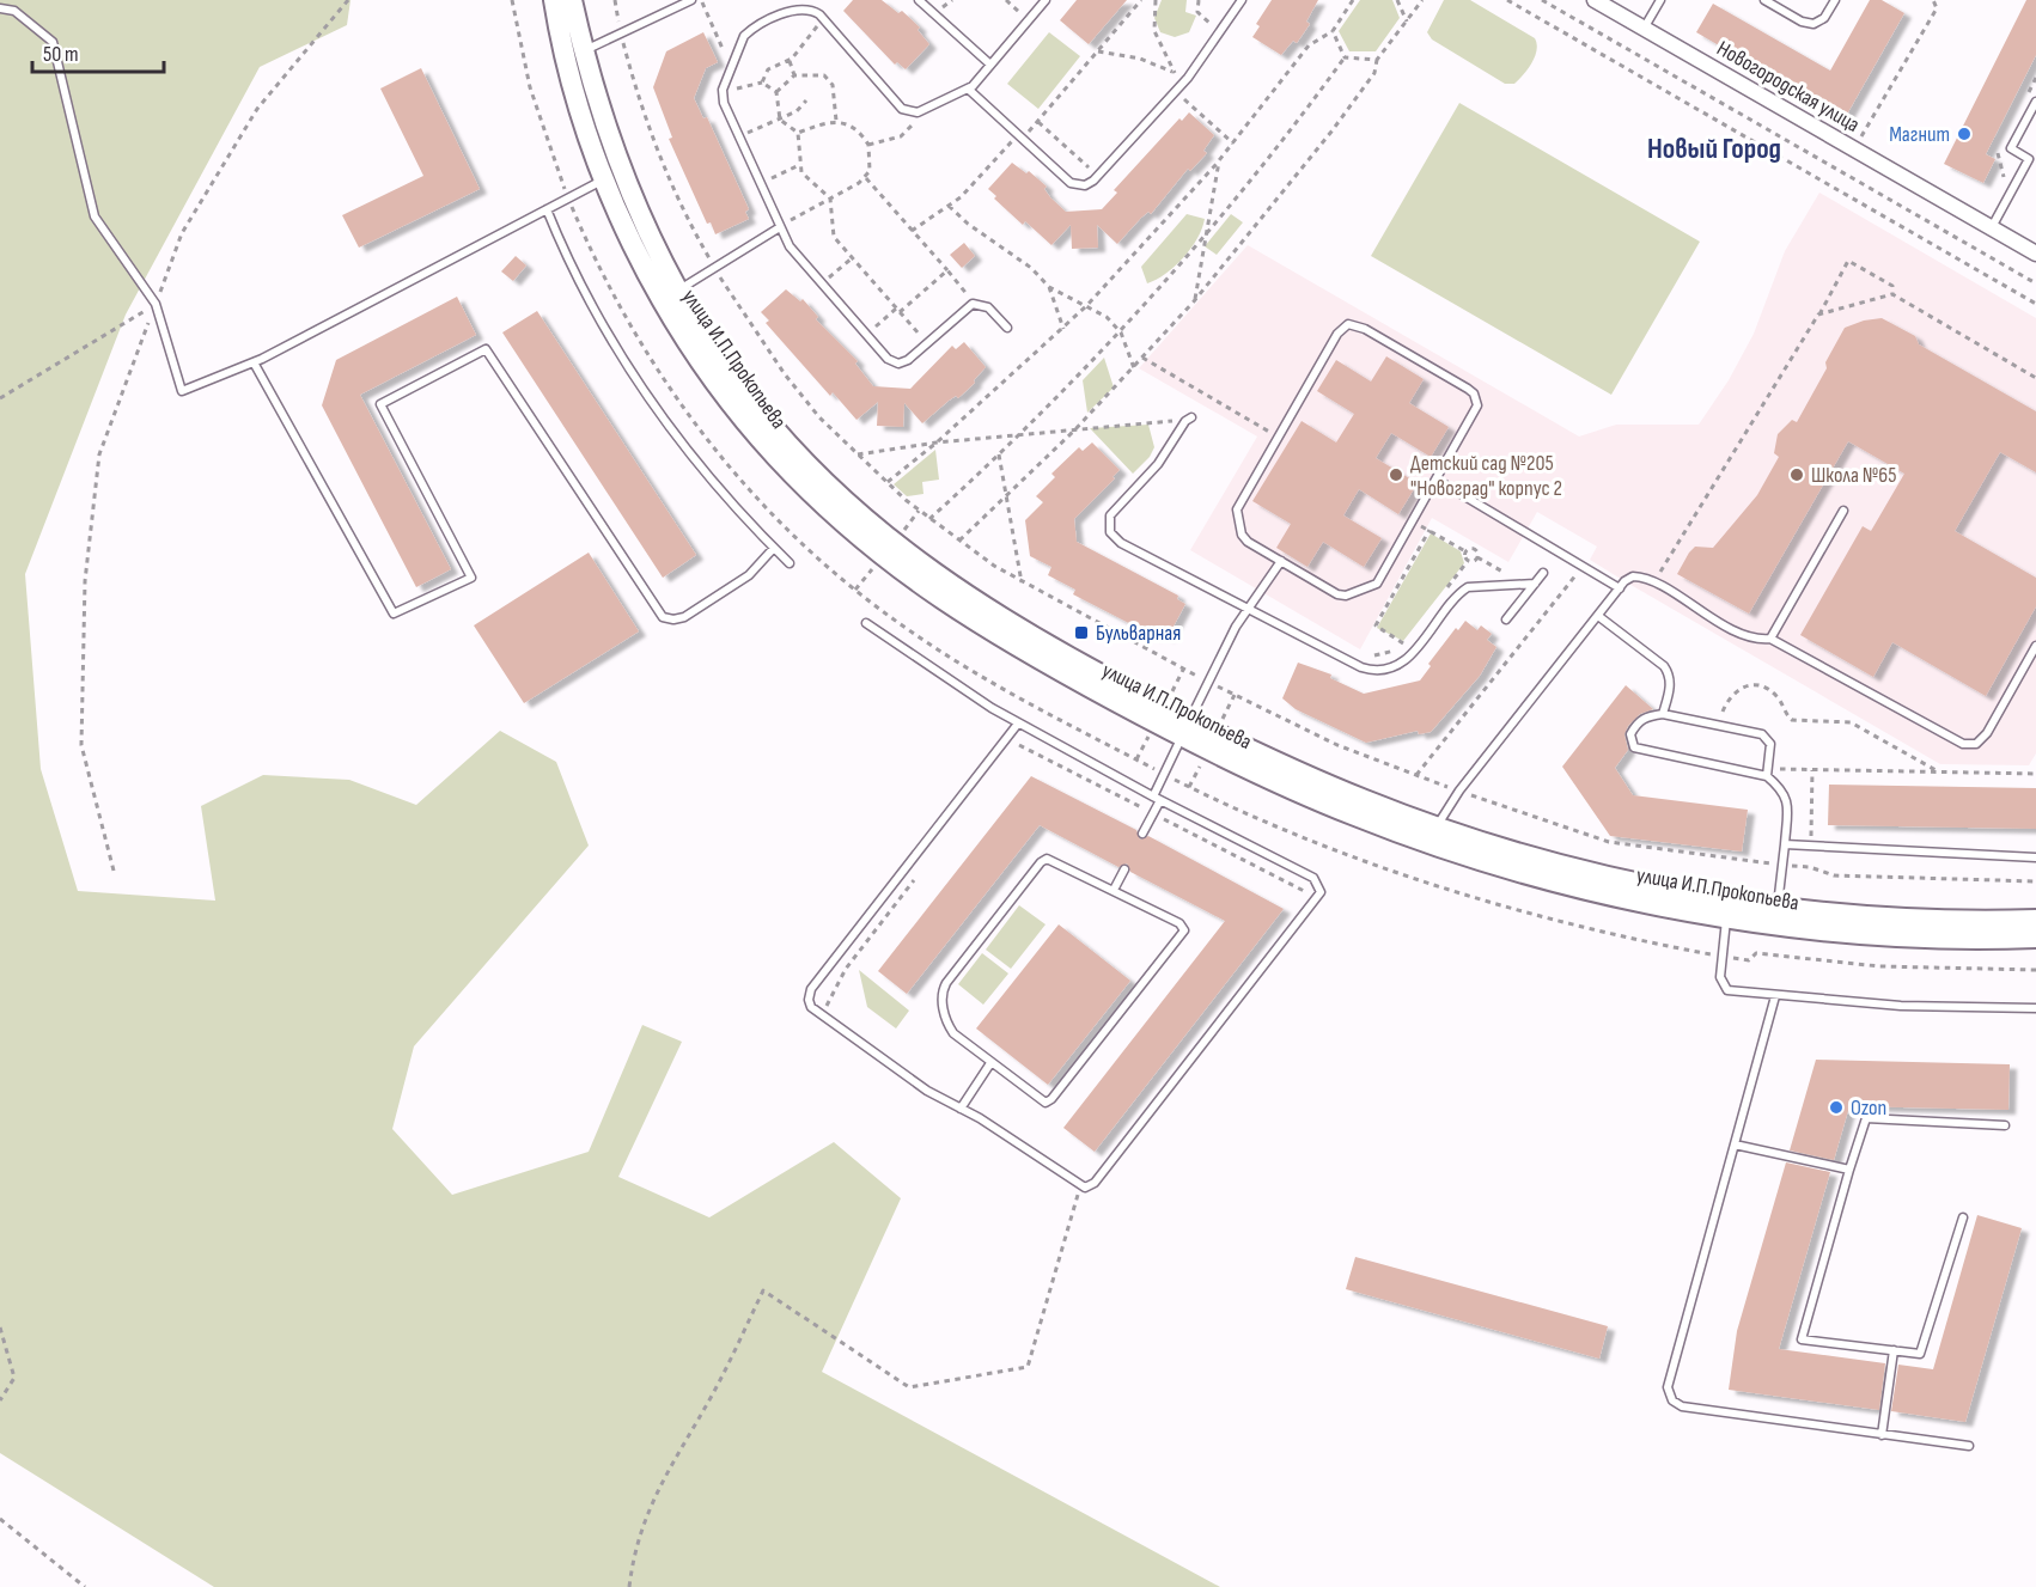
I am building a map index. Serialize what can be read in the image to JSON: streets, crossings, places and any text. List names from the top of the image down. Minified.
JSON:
{"streets":{"street":["Новогородская улица","улица И.П.Прокопьева"]},"districts":["Новый Город"],"places":{"other":["Магнит","Детский сад №205 \"Новоград\" корпус 2","Школа №65","Ozon"],"transit":["Бульварная"]},"scale_bar":"50 m"}
